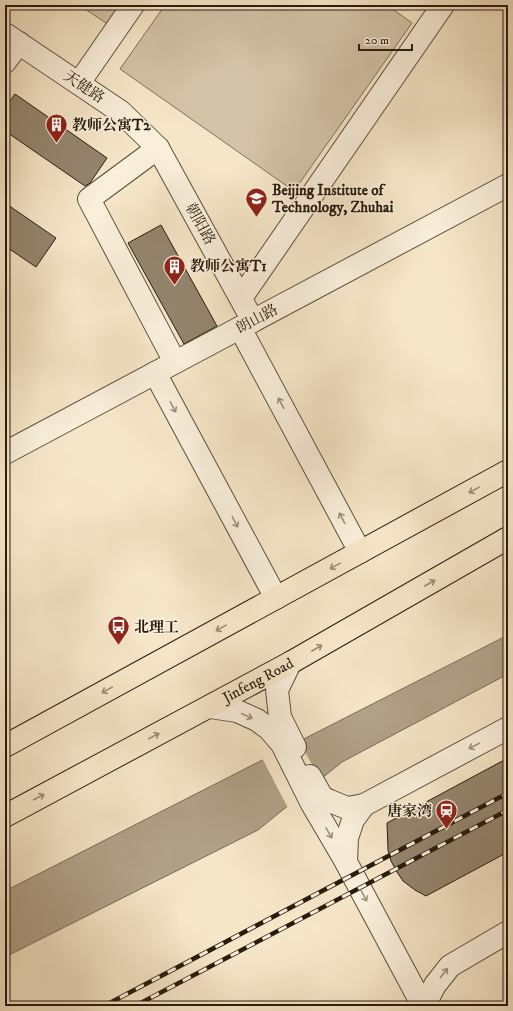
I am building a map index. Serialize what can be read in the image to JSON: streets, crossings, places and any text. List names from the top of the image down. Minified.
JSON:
{"streets":{"highway":["Jinfeng Road"],"street":["天健路","朝阳路","朗山路"]},"crossings":[["天健路","朝阳路"],["朝阳路","朗山路"]],"places":{"building":["教师公寓T2","教师公寓T1"],"school or university":["Beijing Institute of Technology, Zhuhai"],"bus stop":["北理工"],"station":["唐家湾"]},"scale_bar":"20 m"}
